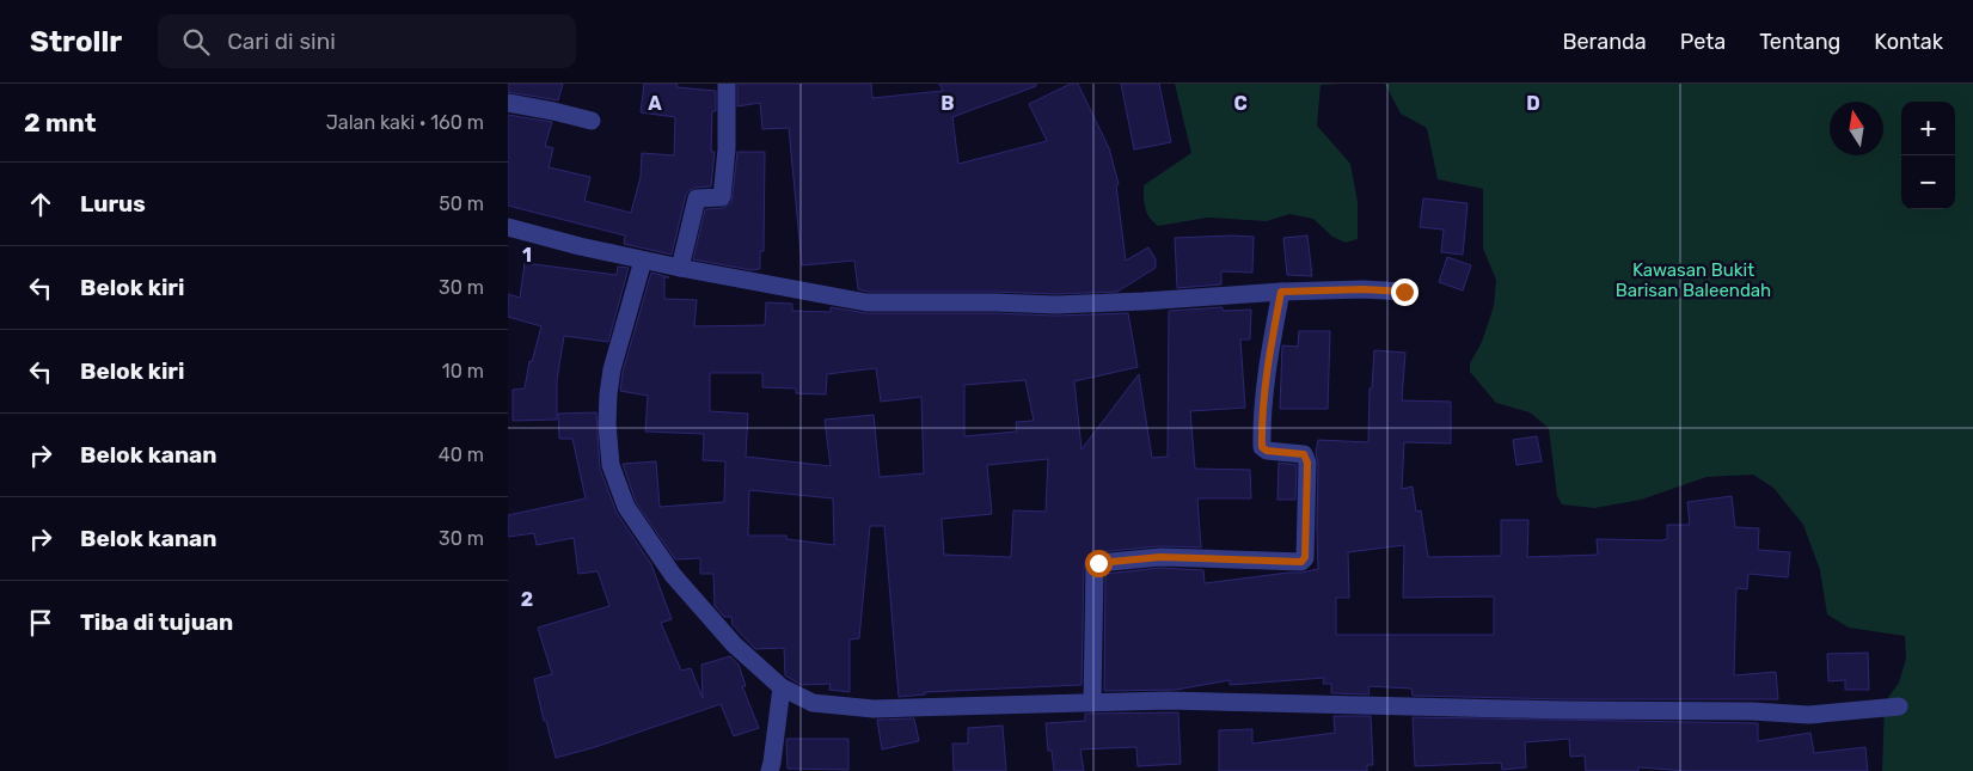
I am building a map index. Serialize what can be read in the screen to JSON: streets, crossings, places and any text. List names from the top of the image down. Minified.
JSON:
{"parks":["Kawasan Bukit Barisan Baleendah"],"north":"top","page":{"header":"Strollr","search":"Cari di sini","nav":["Beranda","Peta","Tentang","Kontak"],"heading":["2 mnt","Jalan kaki · 160 m"],"map_buttons":["+","−"],"list":[["Lurus","50 m"],["Belok kiri","30 m"],["Belok kiri","10 m"],["Belok kanan","40 m"],["Belok kanan","30 m"],"Tiba di tujuan"]},"grid":{"columns":["A","B","C","D"],"rows":["1","2"]}}
